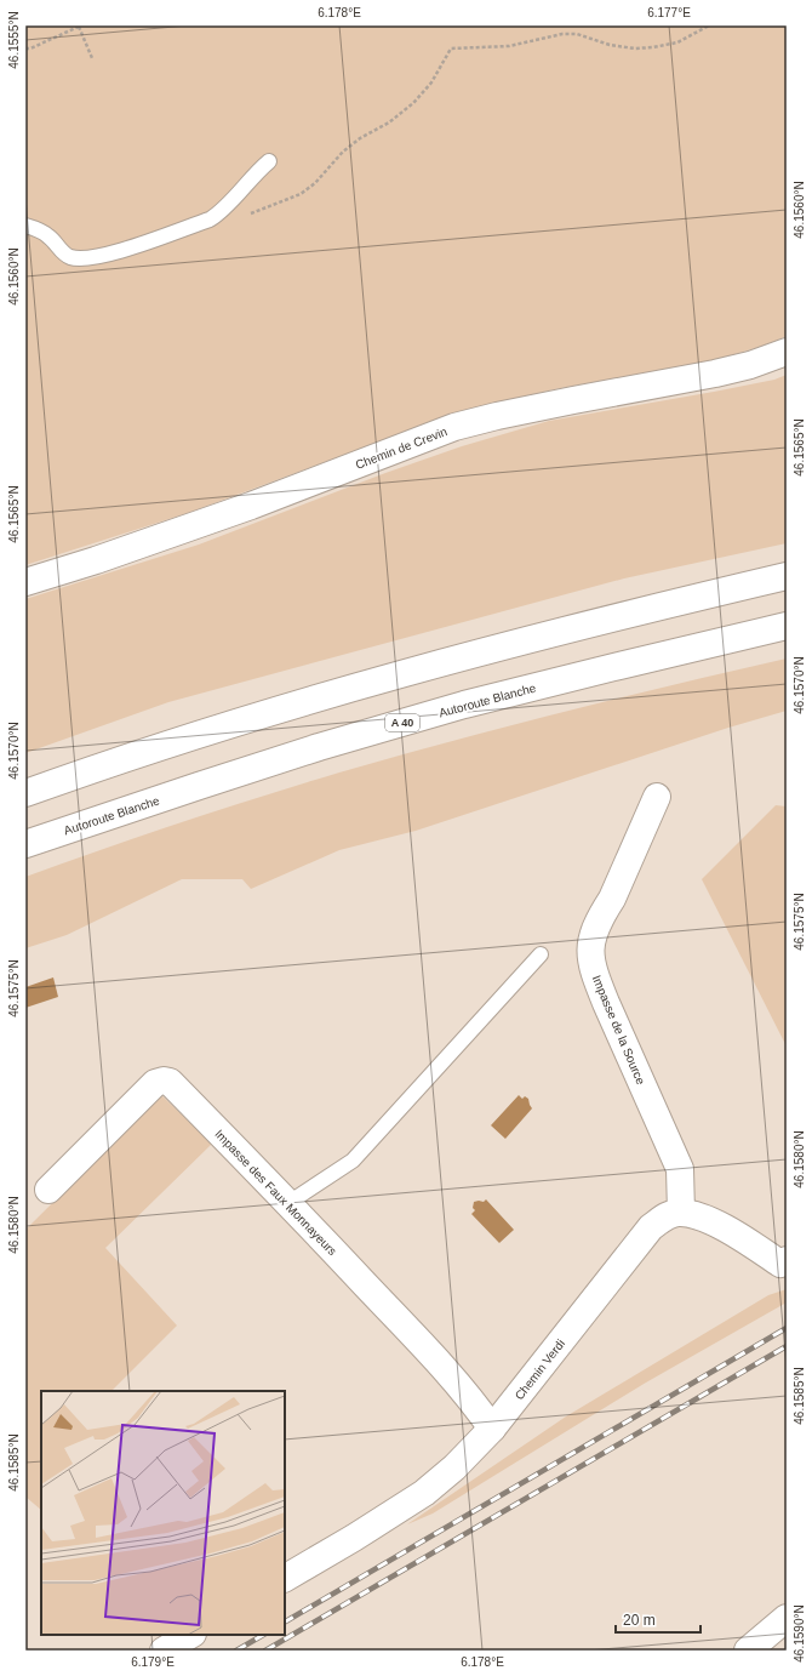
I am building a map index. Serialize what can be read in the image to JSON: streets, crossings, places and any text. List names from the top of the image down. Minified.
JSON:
{"streets":{"main road":["Chemin de Crevin","Autoroute Blanche","A 40","Impasse de la Source","Impasse des Faux Monnayeurs","Chemin Verdi"]},"crossings":[["Impasse de la Source","Chemin Verdi"],["Impasse des Faux Monnayeurs","Chemin Verdi"]],"scale_bar":"20 m","coordinates":["6.178°E","6.177°E","46.1555°N","46.1560°N","46.1565°N","46.1570°N","46.1575°N","46.1580°N","46.1585°N","46.1590°N","6.179°E"]}
